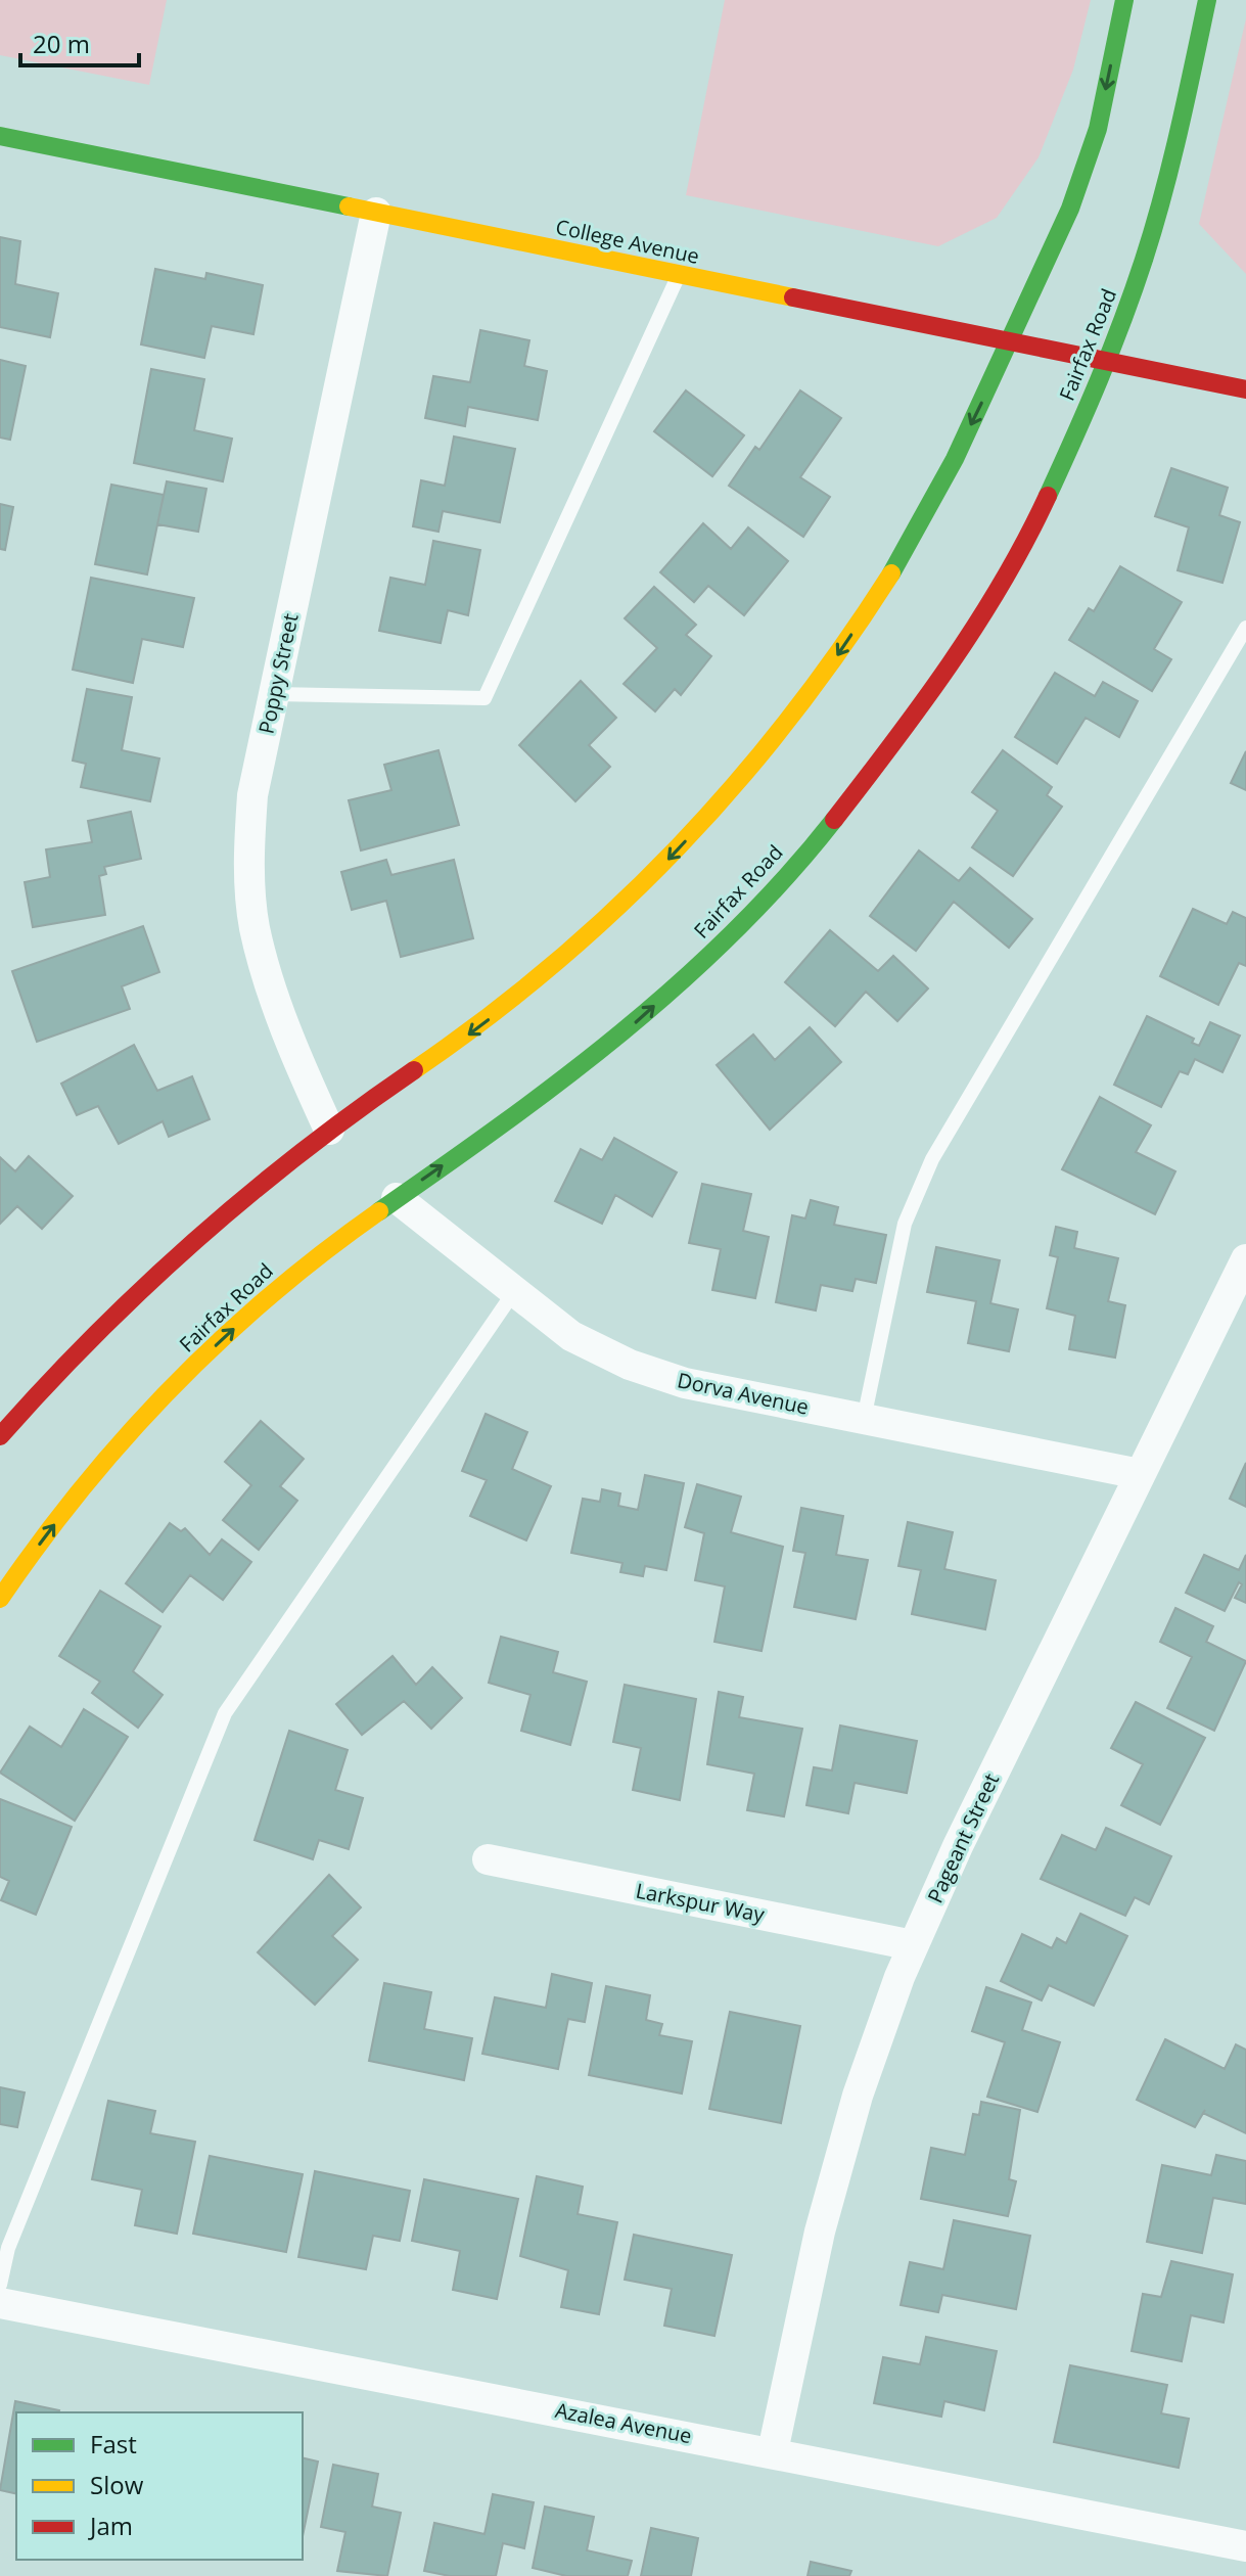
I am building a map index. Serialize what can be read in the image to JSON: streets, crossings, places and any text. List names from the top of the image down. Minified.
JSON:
{"streets":{"main road":["College Avenue","Fairfax Road"],"street":["Poppy Street","Dorva Avenue","Pageant Street","Larkspur Way","Azalea Avenue"]},"crossings":[["College Avenue","Fairfax Road"],["College Avenue","Poppy Street"],["Fairfax Road","Dorva Avenue"],["Dorva Avenue","Pageant Street"],["Pageant Street","Larkspur Way"],["Pageant Street","Azalea Avenue"]],"legend":["Fast","Slow","Jam"],"scale_bar":"20 m"}
